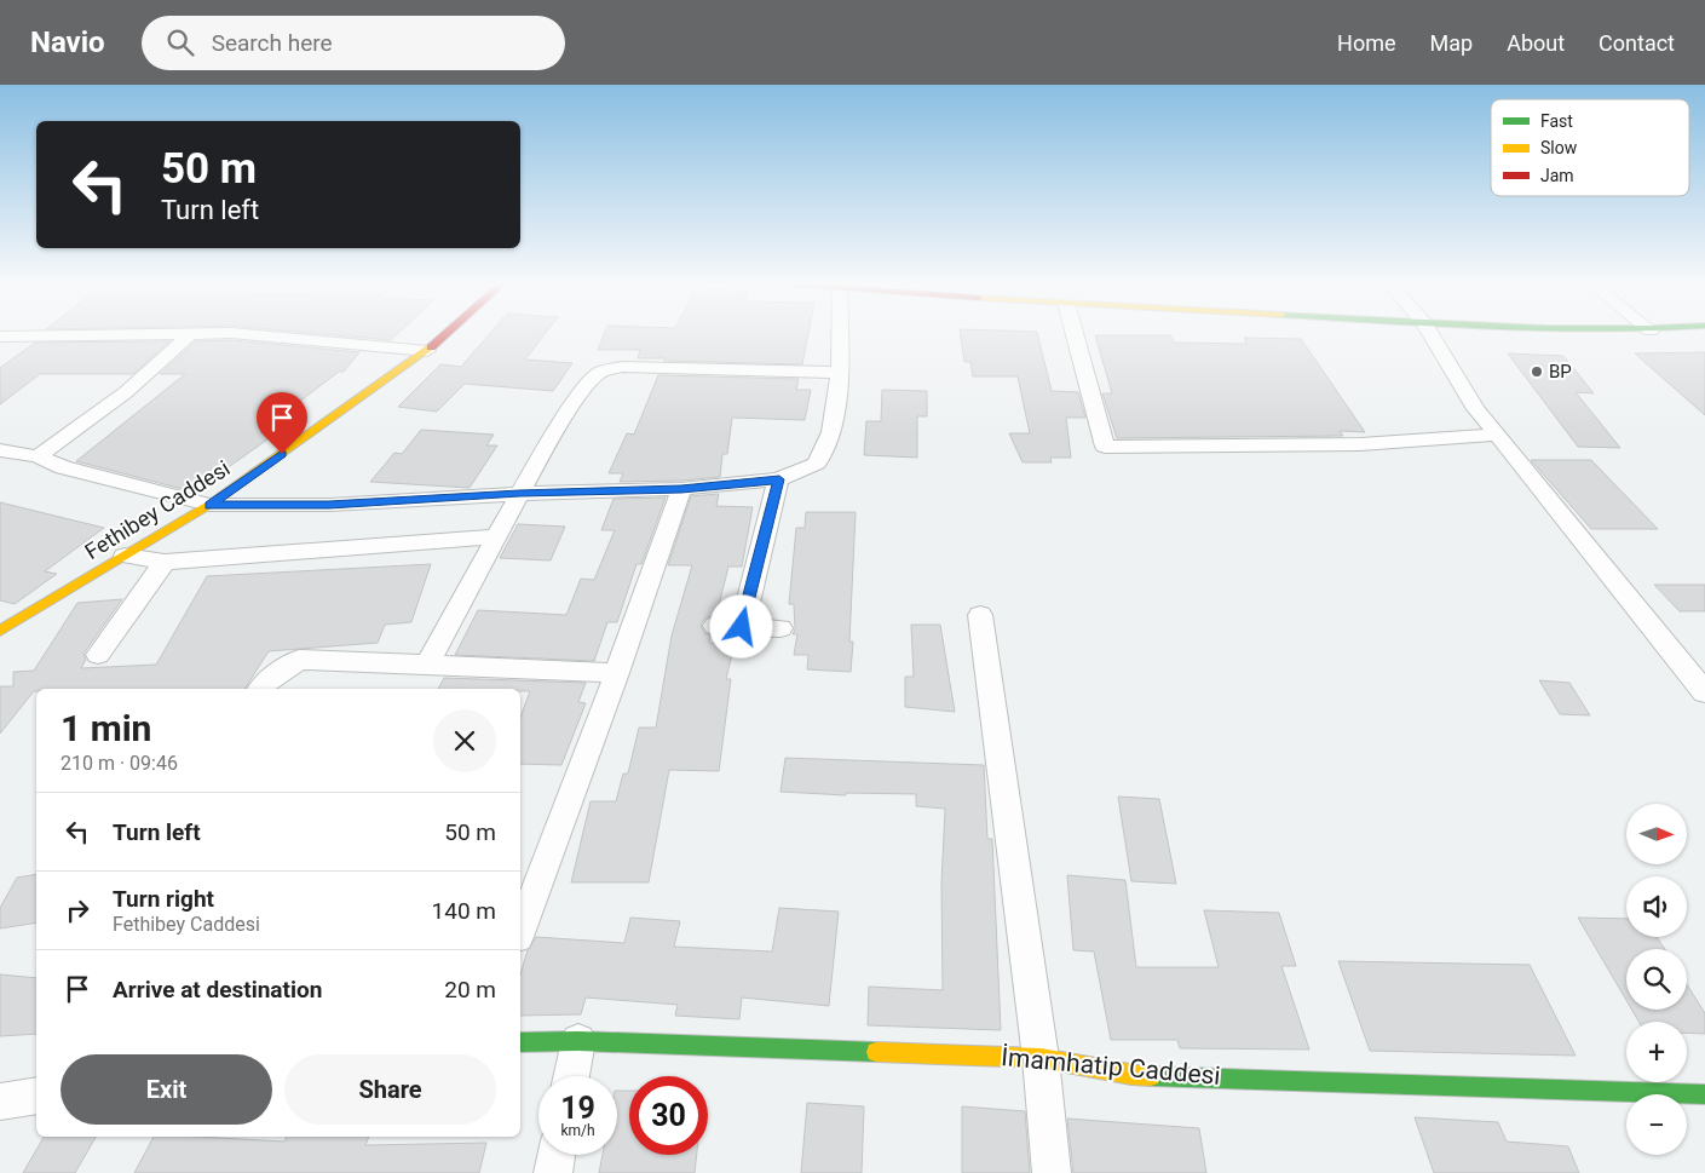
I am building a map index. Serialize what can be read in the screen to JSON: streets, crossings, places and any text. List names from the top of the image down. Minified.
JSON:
{"streets":{"street":["Fethibey Caddesi","İmamhatip Caddesi"]},"places":["BP"],"legend":["Fast","Slow","Jam"],"north":"right","page":{"header":"Navio","search":"Search here","nav":["Home","Map","About","Contact"],"turn":["50 m","Turn left"],"heading":["1 min","210 m · 09:46"],"list":[{"name":"Turn left","value":"50 m"},{"name":"Turn right","note":"Fethibey Caddesi","value":"140 m"},{"name":"Arrive at destination","value":"20 m"}],"map_buttons":["+","−"],"buttons":["Exit","Share"],"speed":"19 km/h","limit":"30"}}
